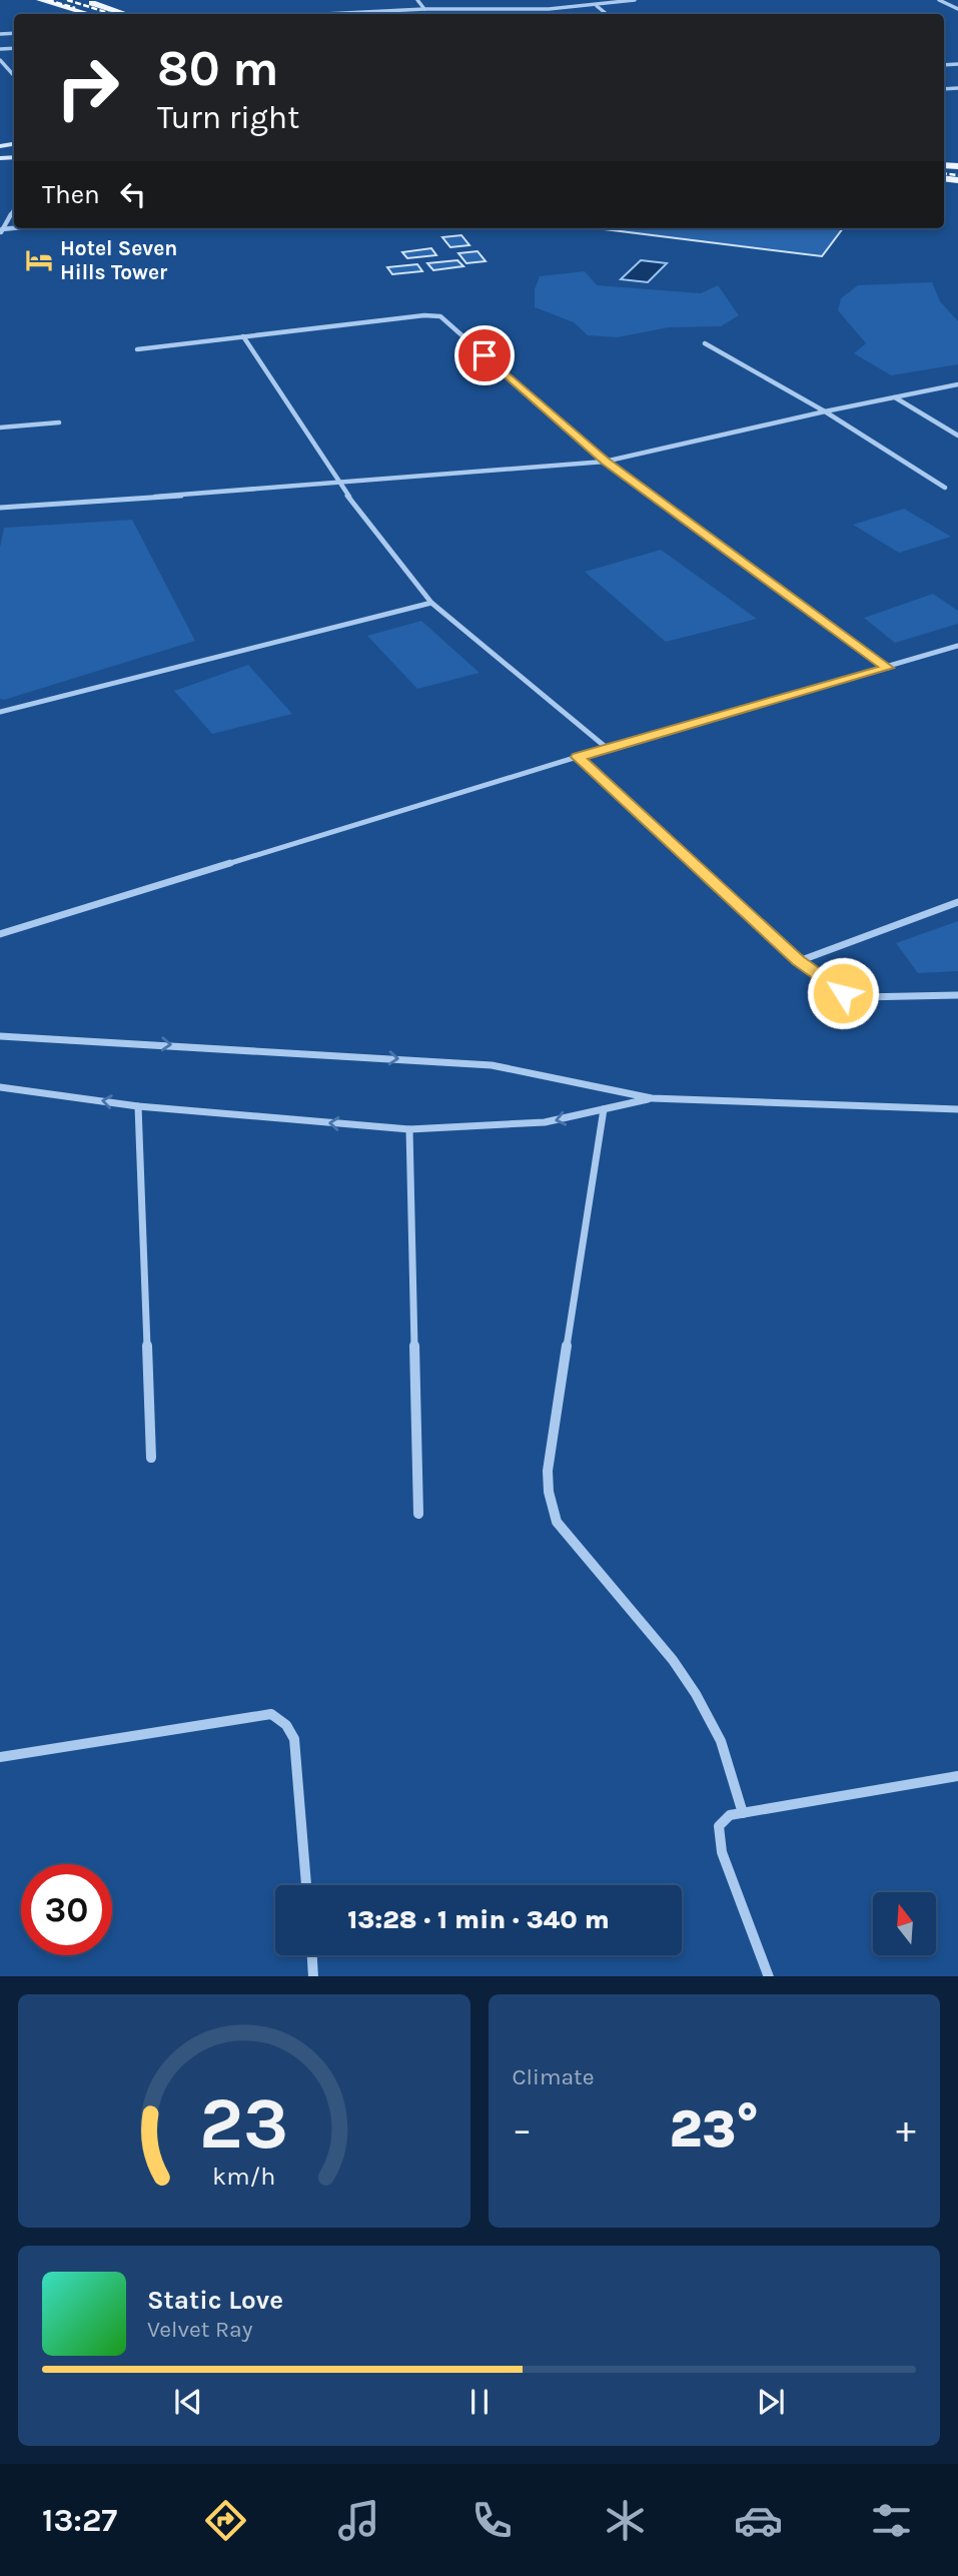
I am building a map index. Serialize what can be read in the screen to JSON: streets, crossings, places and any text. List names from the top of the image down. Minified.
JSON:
{"places":{"hotel":["Hotel Seven Hills Tower"]},"north":"top","page":{"turn":["80 m","Turn right"],"then":"Then","limit":"30","trip":"13:28 · 1 min · 340 m","tile":"Climate","heat":["−","23°","+"],"song":["Static Love","Velvet Ray"],"tabs":"13:27","gauge":["23","km/h"]}}
